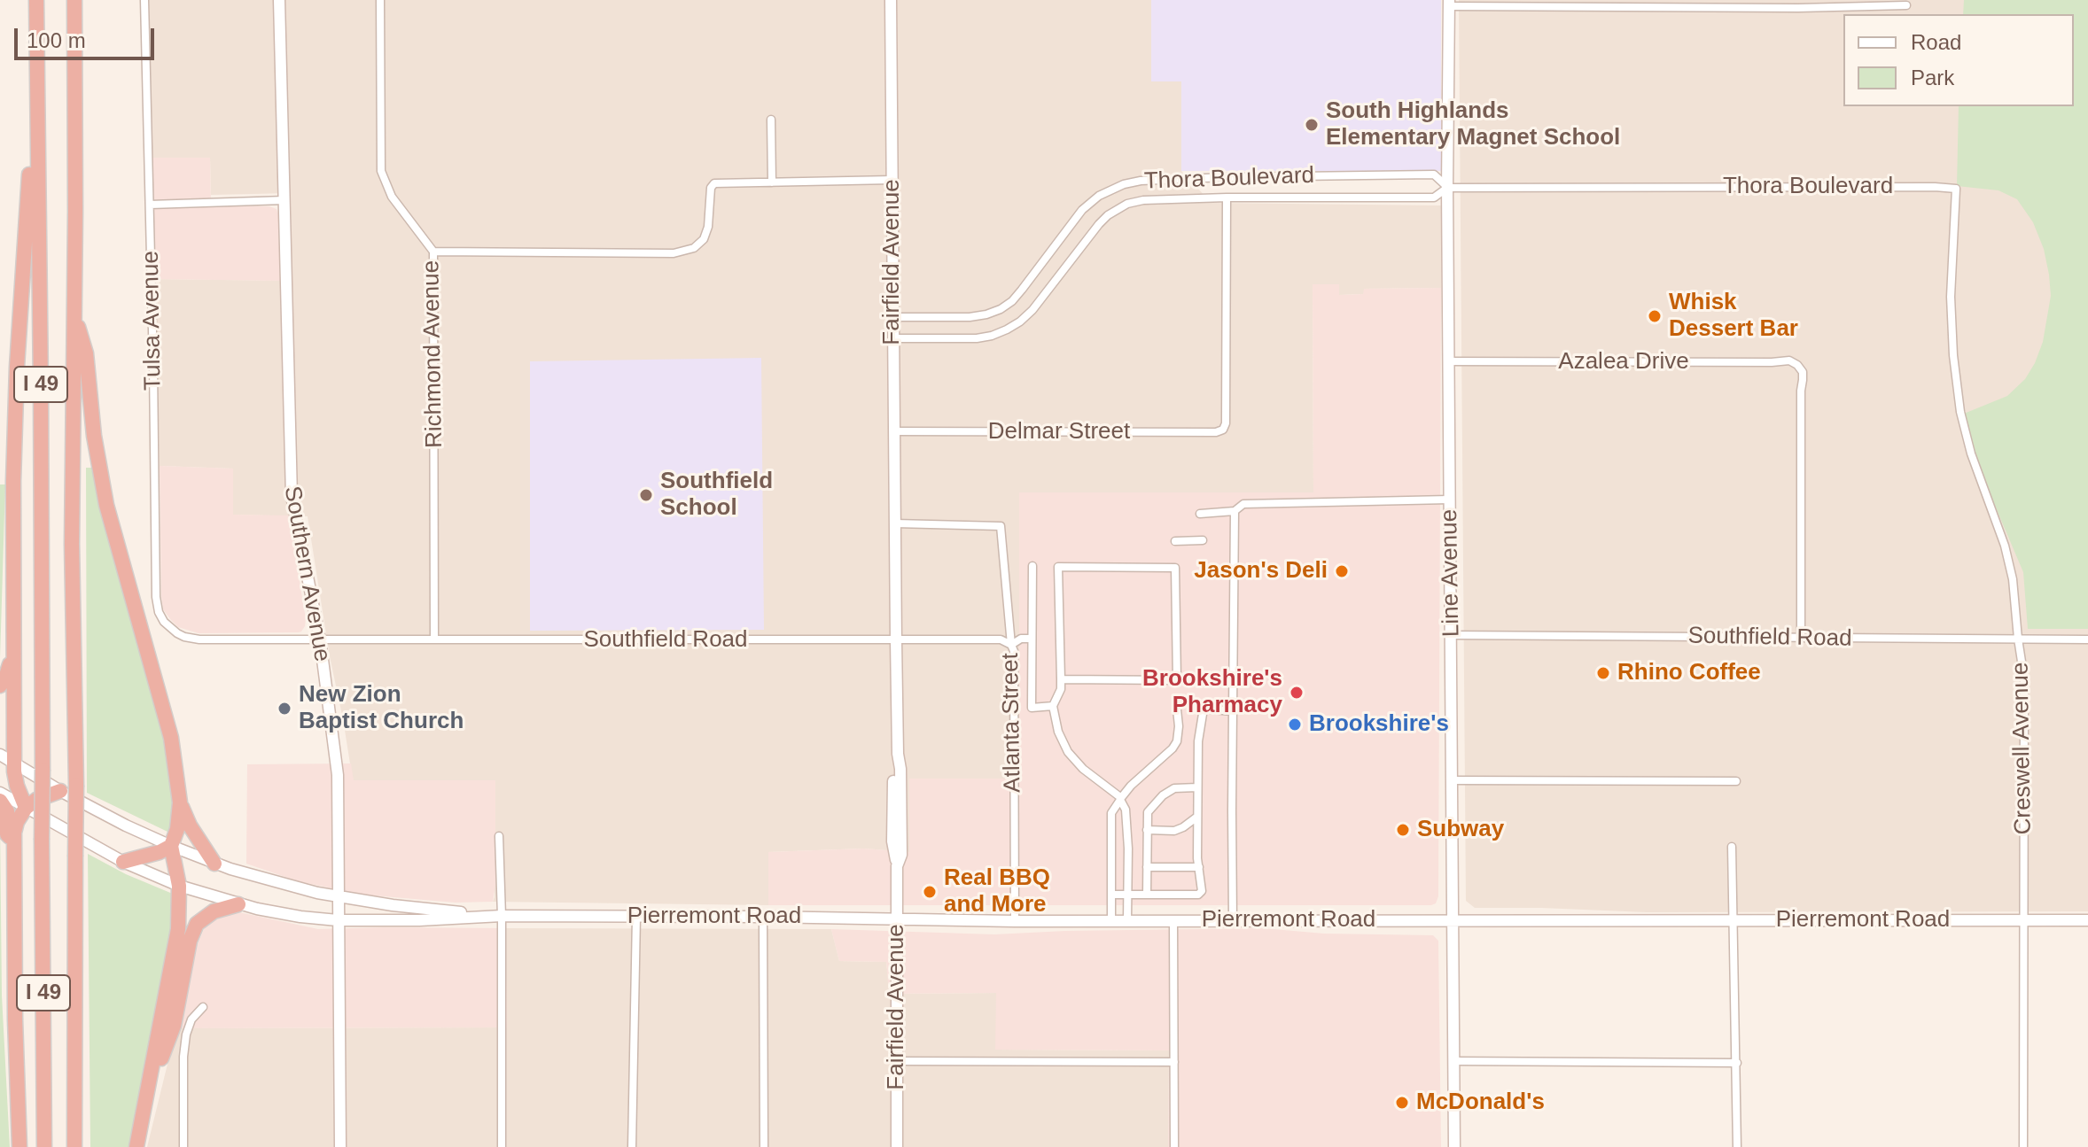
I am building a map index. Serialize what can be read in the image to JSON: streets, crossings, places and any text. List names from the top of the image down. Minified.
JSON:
{"streets":{"highway":["I 49"],"main road":["Fairfield Avenue","Line Avenue","Southern Avenue","Pierremont Road"],"street":["Thora Boulevard","Tulsa Avenue","Richmond Avenue","Azalea Drive","Delmar Street","Southfield Road","Atlanta Street","Creswell Avenue"]},"crossings":[["Thora Boulevard","Fairfield Avenue"],["Thora Boulevard","Delmar Street"],["Thora Boulevard","Line Avenue"],["Thora Boulevard","Creswell Avenue"],["Fairfield Avenue","Delmar Street"],["Fairfield Avenue","Southfield Road"],["Fairfield Avenue","Atlanta Street"],["Fairfield Avenue","Pierremont Road"],["Tulsa Avenue","Southfield Road"],["Richmond Avenue","Southfield Road"],["Azalea Drive","Line Avenue"],["Azalea Drive","Southfield Road"],["Line Avenue","Southfield Road"],["Line Avenue","Pierremont Road"],["Southern Avenue","Southfield Road"],["Southern Avenue","Pierremont Road"],["Southfield Road","Atlanta Street"],["Southfield Road","Creswell Avenue"],["Atlanta Street","Pierremont Road"],["Creswell Avenue","Pierremont Road"]],"places":["South Highlands Elementary Magnet School","Whisk Dessert Bar","Southfield School","Jason's Deli","Rhino Coffee","Brookshire's Pharmacy","New Zion Baptist Church","Brookshire's","Subway","Real BBQ and More","McDonald's"],"legend":["Road","Park"],"scale_bar":"100 m"}
